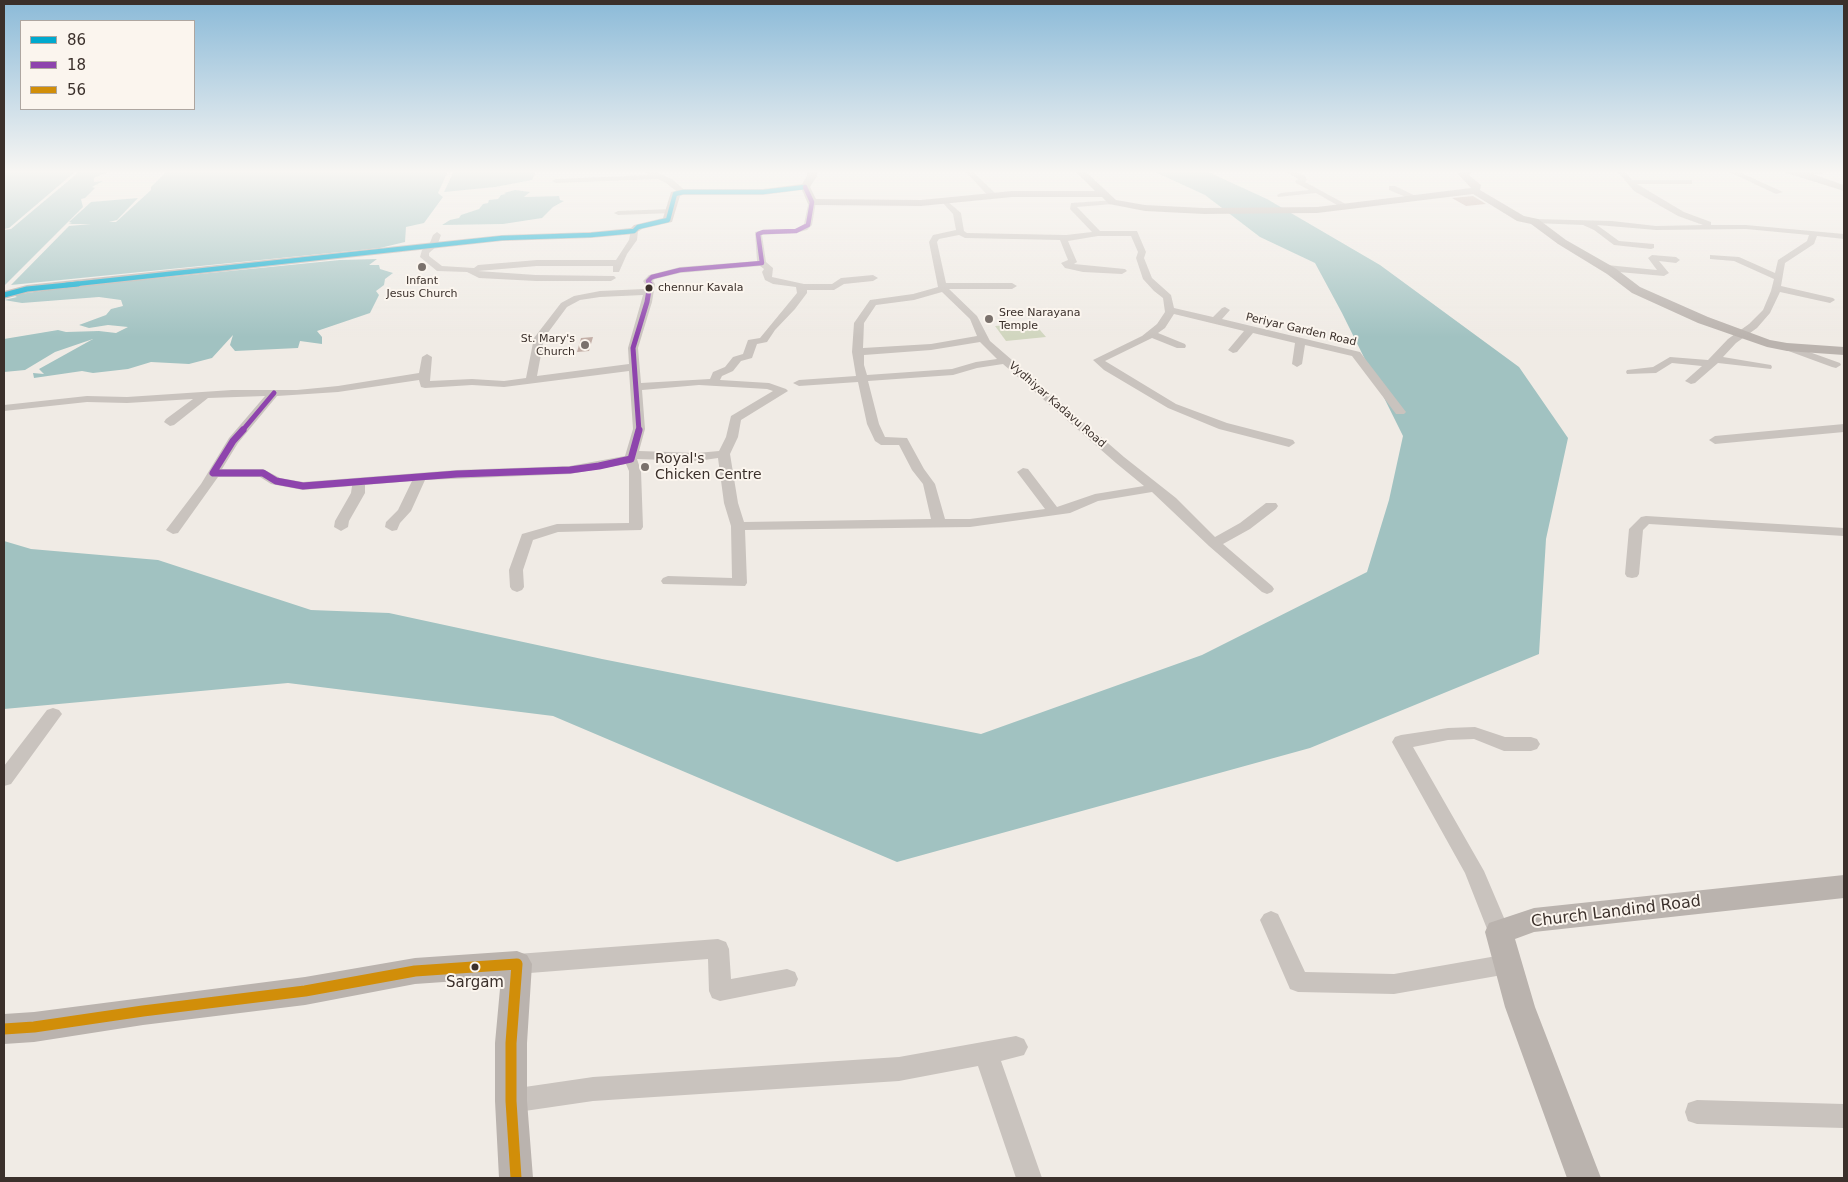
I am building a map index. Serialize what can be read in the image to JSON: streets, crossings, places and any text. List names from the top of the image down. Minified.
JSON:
{"streets":{"street":["Periyar Garden Road","Vydhiyar Kadavu Road","Church Landind Road"]},"places":["Infant Jesus Church","chennur Kavala","Sree Narayana Temple","St. Mary's Church","Royal's Chicken Centre","Sargam"],"lines":["transit line 86","transit line 18","transit line 56"],"legend":["86","18","56"]}
